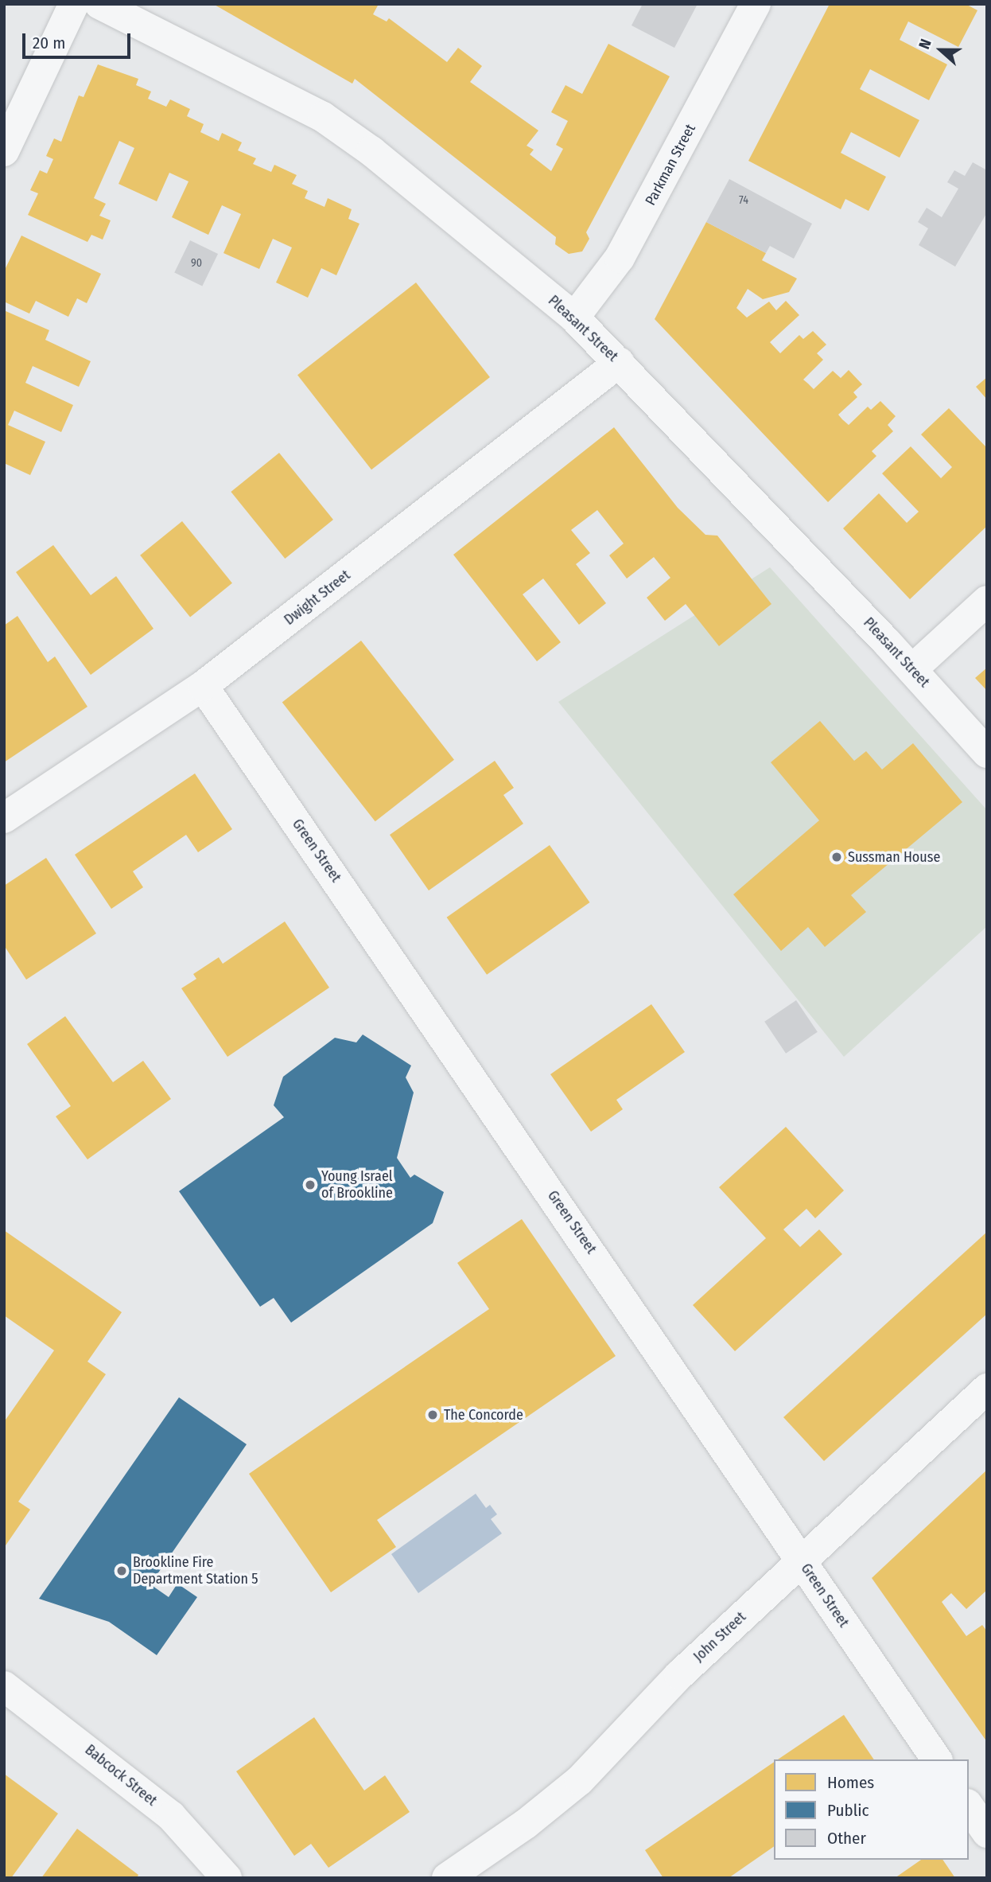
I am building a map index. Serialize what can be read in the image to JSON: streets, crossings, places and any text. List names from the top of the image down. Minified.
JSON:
{"streets":{"street":["Parkman Street","Pleasant Street","Dwight Street","Green Street","John Street","Babcock Street"]},"crossings":[["Parkman Street","Pleasant Street"],["Pleasant Street","Dwight Street"],["Dwight Street","Green Street"],["Green Street","John Street"]],"places":["Sussman House","Young Israel of Brookline","The Concorde","Brookline Fire Department Station 5"],"house_numbers":["74","90"],"legend":["Homes","Public","Other"],"scale_bar":"20 m","north":"left"}
